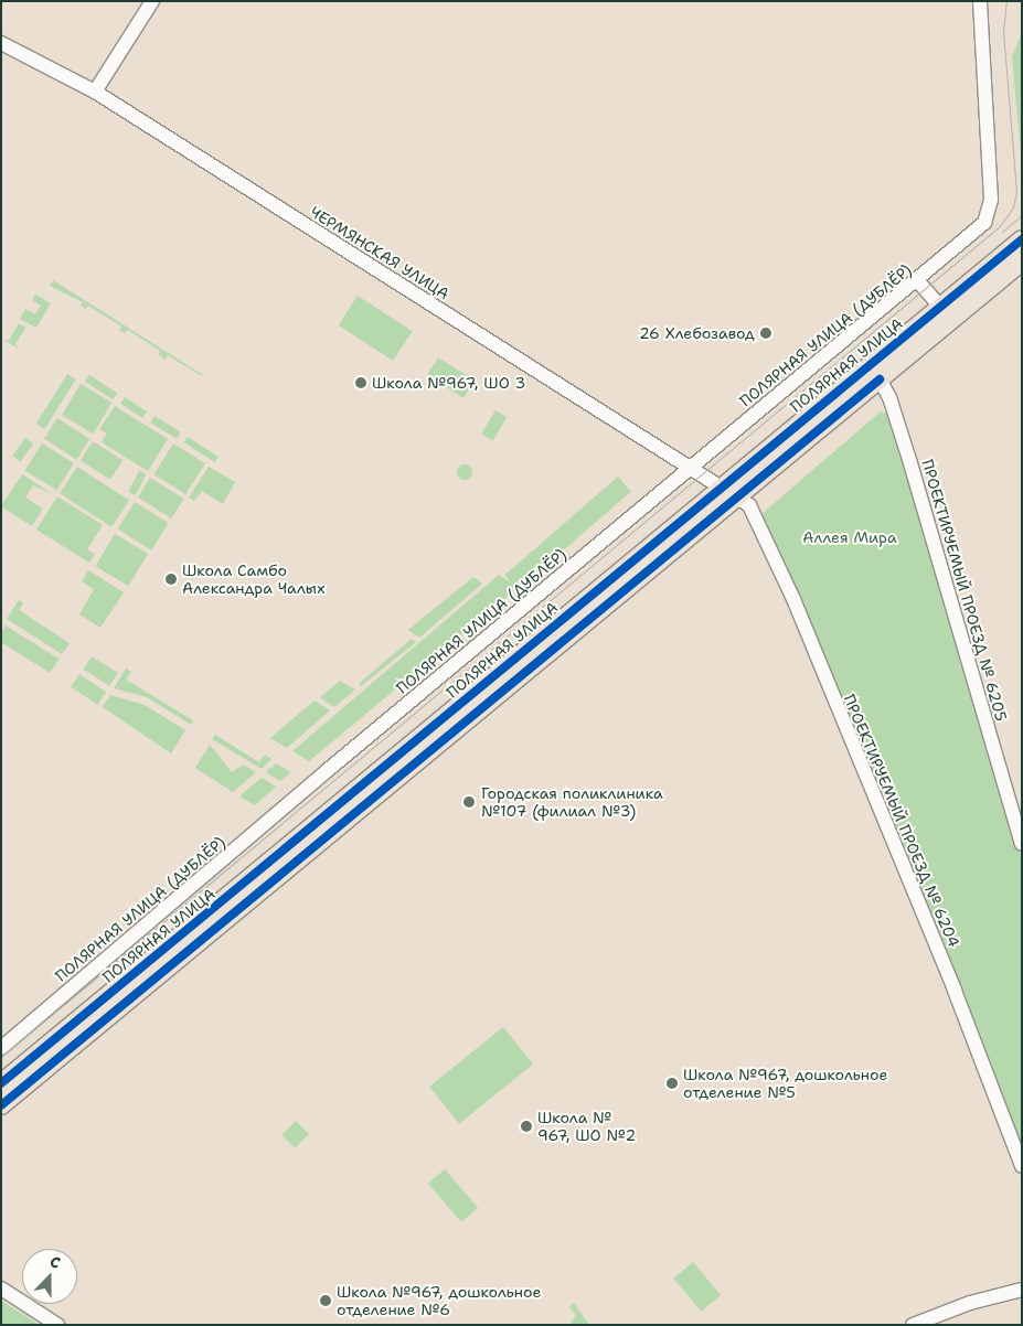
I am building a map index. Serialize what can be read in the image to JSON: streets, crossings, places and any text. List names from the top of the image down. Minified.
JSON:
{"streets":{"main road":["ПОЛЯРНАЯ УЛИЦА"],"street":["ЧЕРМЯНСКАЯ УЛИЦА","ПОЛЯРНАЯ УЛИЦА (ДУБЛЁР)","ПРОЕКТИРУЕМЫЙ ПРОЕЗД № 6205","ПРОЕКТИРУЕМЫЙ ПРОЕЗД № 6204"]},"crossings":[["ЧЕРМЯНСКАЯ УЛИЦА","ПОЛЯРНАЯ УЛИЦА (ДУБЛЁР)"],["ЧЕРМЯНСКАЯ УЛИЦА","ПОЛЯРНАЯ УЛИЦА"],["ЧЕРМЯНСКАЯ УЛИЦА","ПРОЕКТИРУЕМЫЙ ПРОЕЗД № 6204"],["ПОЛЯРНАЯ УЛИЦА","ПРОЕКТИРУЕМЫЙ ПРОЕЗД № 6205"],["ПОЛЯРНАЯ УЛИЦА","ПРОЕКТИРУЕМЫЙ ПРОЕЗД № 6204"]],"parks":["Аллея Мира"],"places":["26 Хлебозавод","Школа №967, ШО 3","Школа Самбо Александра Чалых","Городская поликлиника №107 (филиал №3)","Школа №967, дошкольное отделение №5","Школа № 967, ШО №2","Школа №967, дошкольное отделение №6"],"north":"top"}
